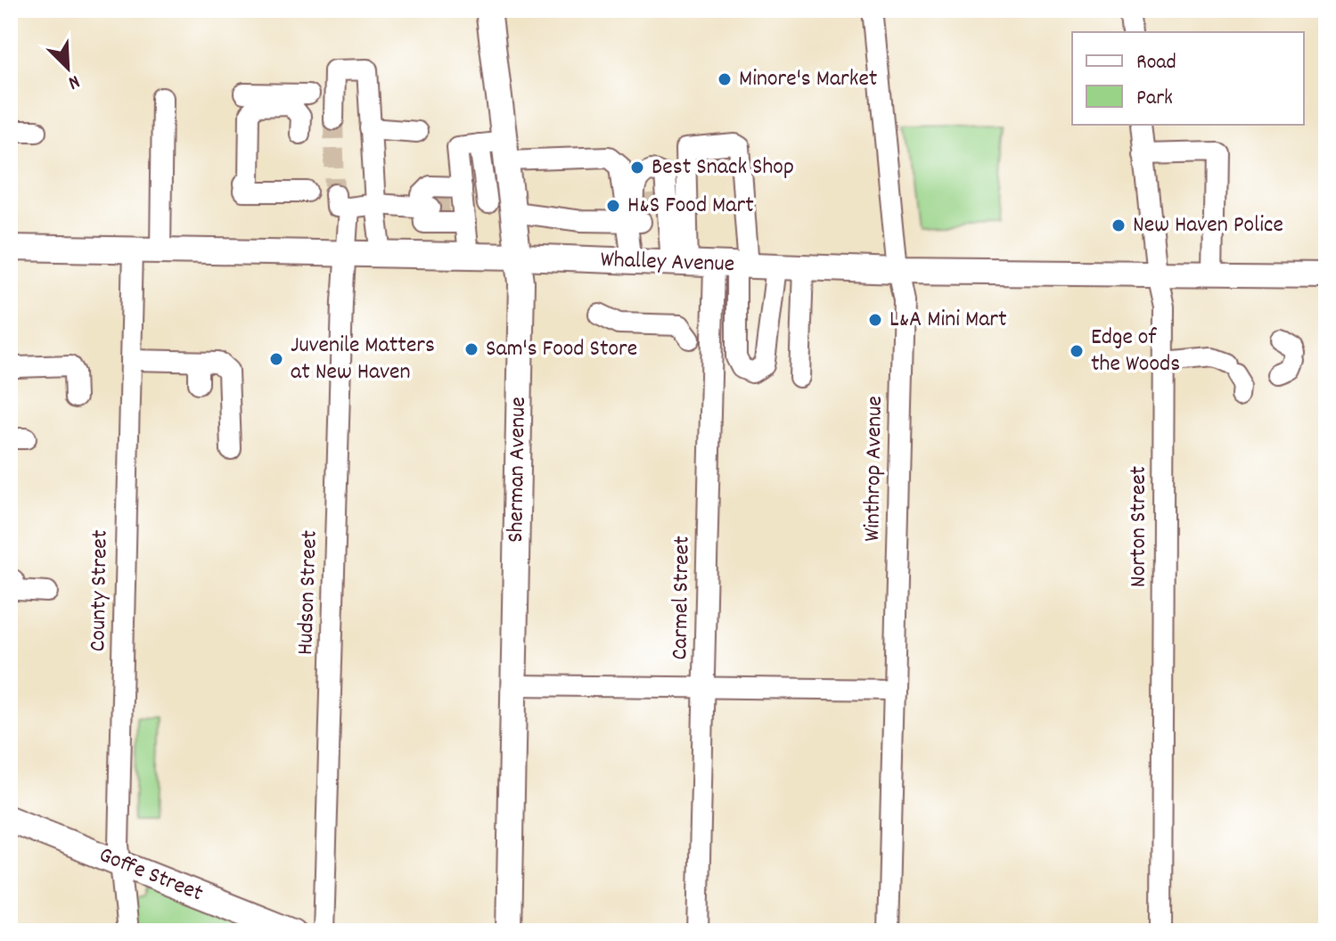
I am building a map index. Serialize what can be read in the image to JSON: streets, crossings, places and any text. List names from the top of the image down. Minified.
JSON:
{"streets":{"main road":["Whalley Avenue","Sherman Avenue","Goffe Street"],"street":["Winthrop Avenue","Norton Street","County Street","Hudson Street","Carmel Street"]},"crossings":[["Whalley Avenue","Winthrop Avenue"],["Whalley Avenue","Sherman Avenue"],["Whalley Avenue","Norton Street"],["Whalley Avenue","County Street"],["Whalley Avenue","Hudson Street"],["Whalley Avenue","Carmel Street"],["County Street","Goffe Street"]],"places":["Minore's Market","Best Snack Shop","H&S Food Mart","New Haven Police","L&A Mini Mart","Sam's Food Store","Edge of the Woods","Juvenile Matters at New Haven"],"legend":["Road","Park"],"north":"bottom right"}
